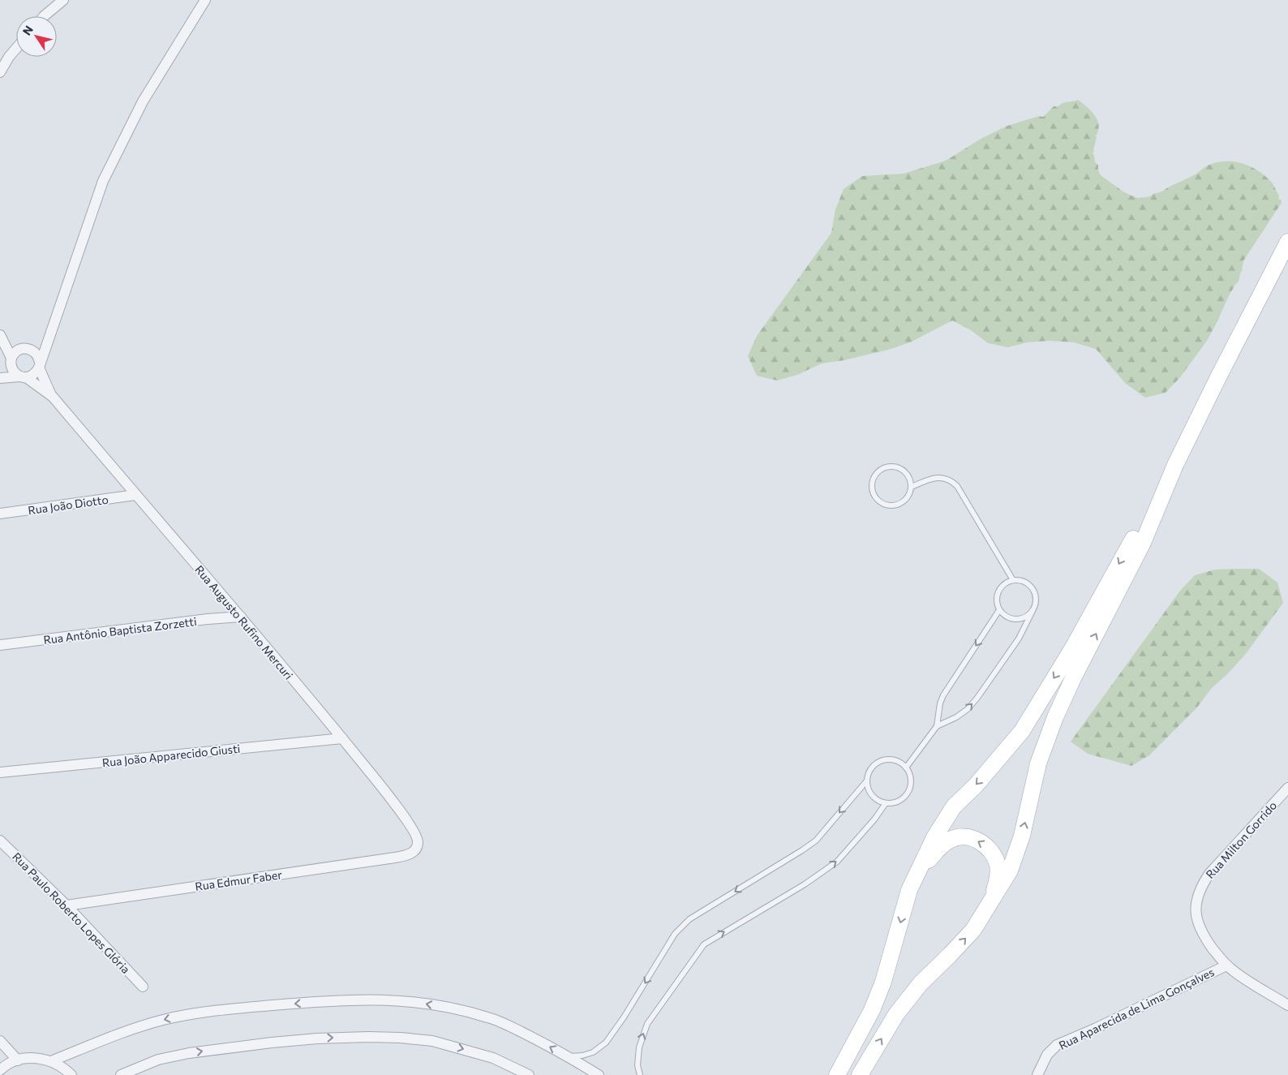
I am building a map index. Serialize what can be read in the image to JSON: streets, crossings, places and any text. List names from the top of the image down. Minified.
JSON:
{"streets":{"street":["Rua João Diotto","Rua Augusto Rufino Mercuri","Rua Antônio Baptista Zorzetti","Rua João Apparecido Giusti","Rua Milton Gorrido","Rua Edmur Faber","Rua Paulo Roberto Lopes Glória","Rua Aparecida de Lima Gonçalves"]},"crossings":[["Rua João Diotto","Rua Augusto Rufino Mercuri"],["Rua Augusto Rufino Mercuri","Rua Antônio Baptista Zorzetti"],["Rua Augusto Rufino Mercuri","Rua João Apparecido Giusti"],["Rua Augusto Rufino Mercuri","Rua Edmur Faber"],["Rua Milton Gorrido","Rua Aparecida de Lima Gonçalves"],["Rua Edmur Faber","Rua Paulo Roberto Lopes Glória"]],"north":"top left"}
